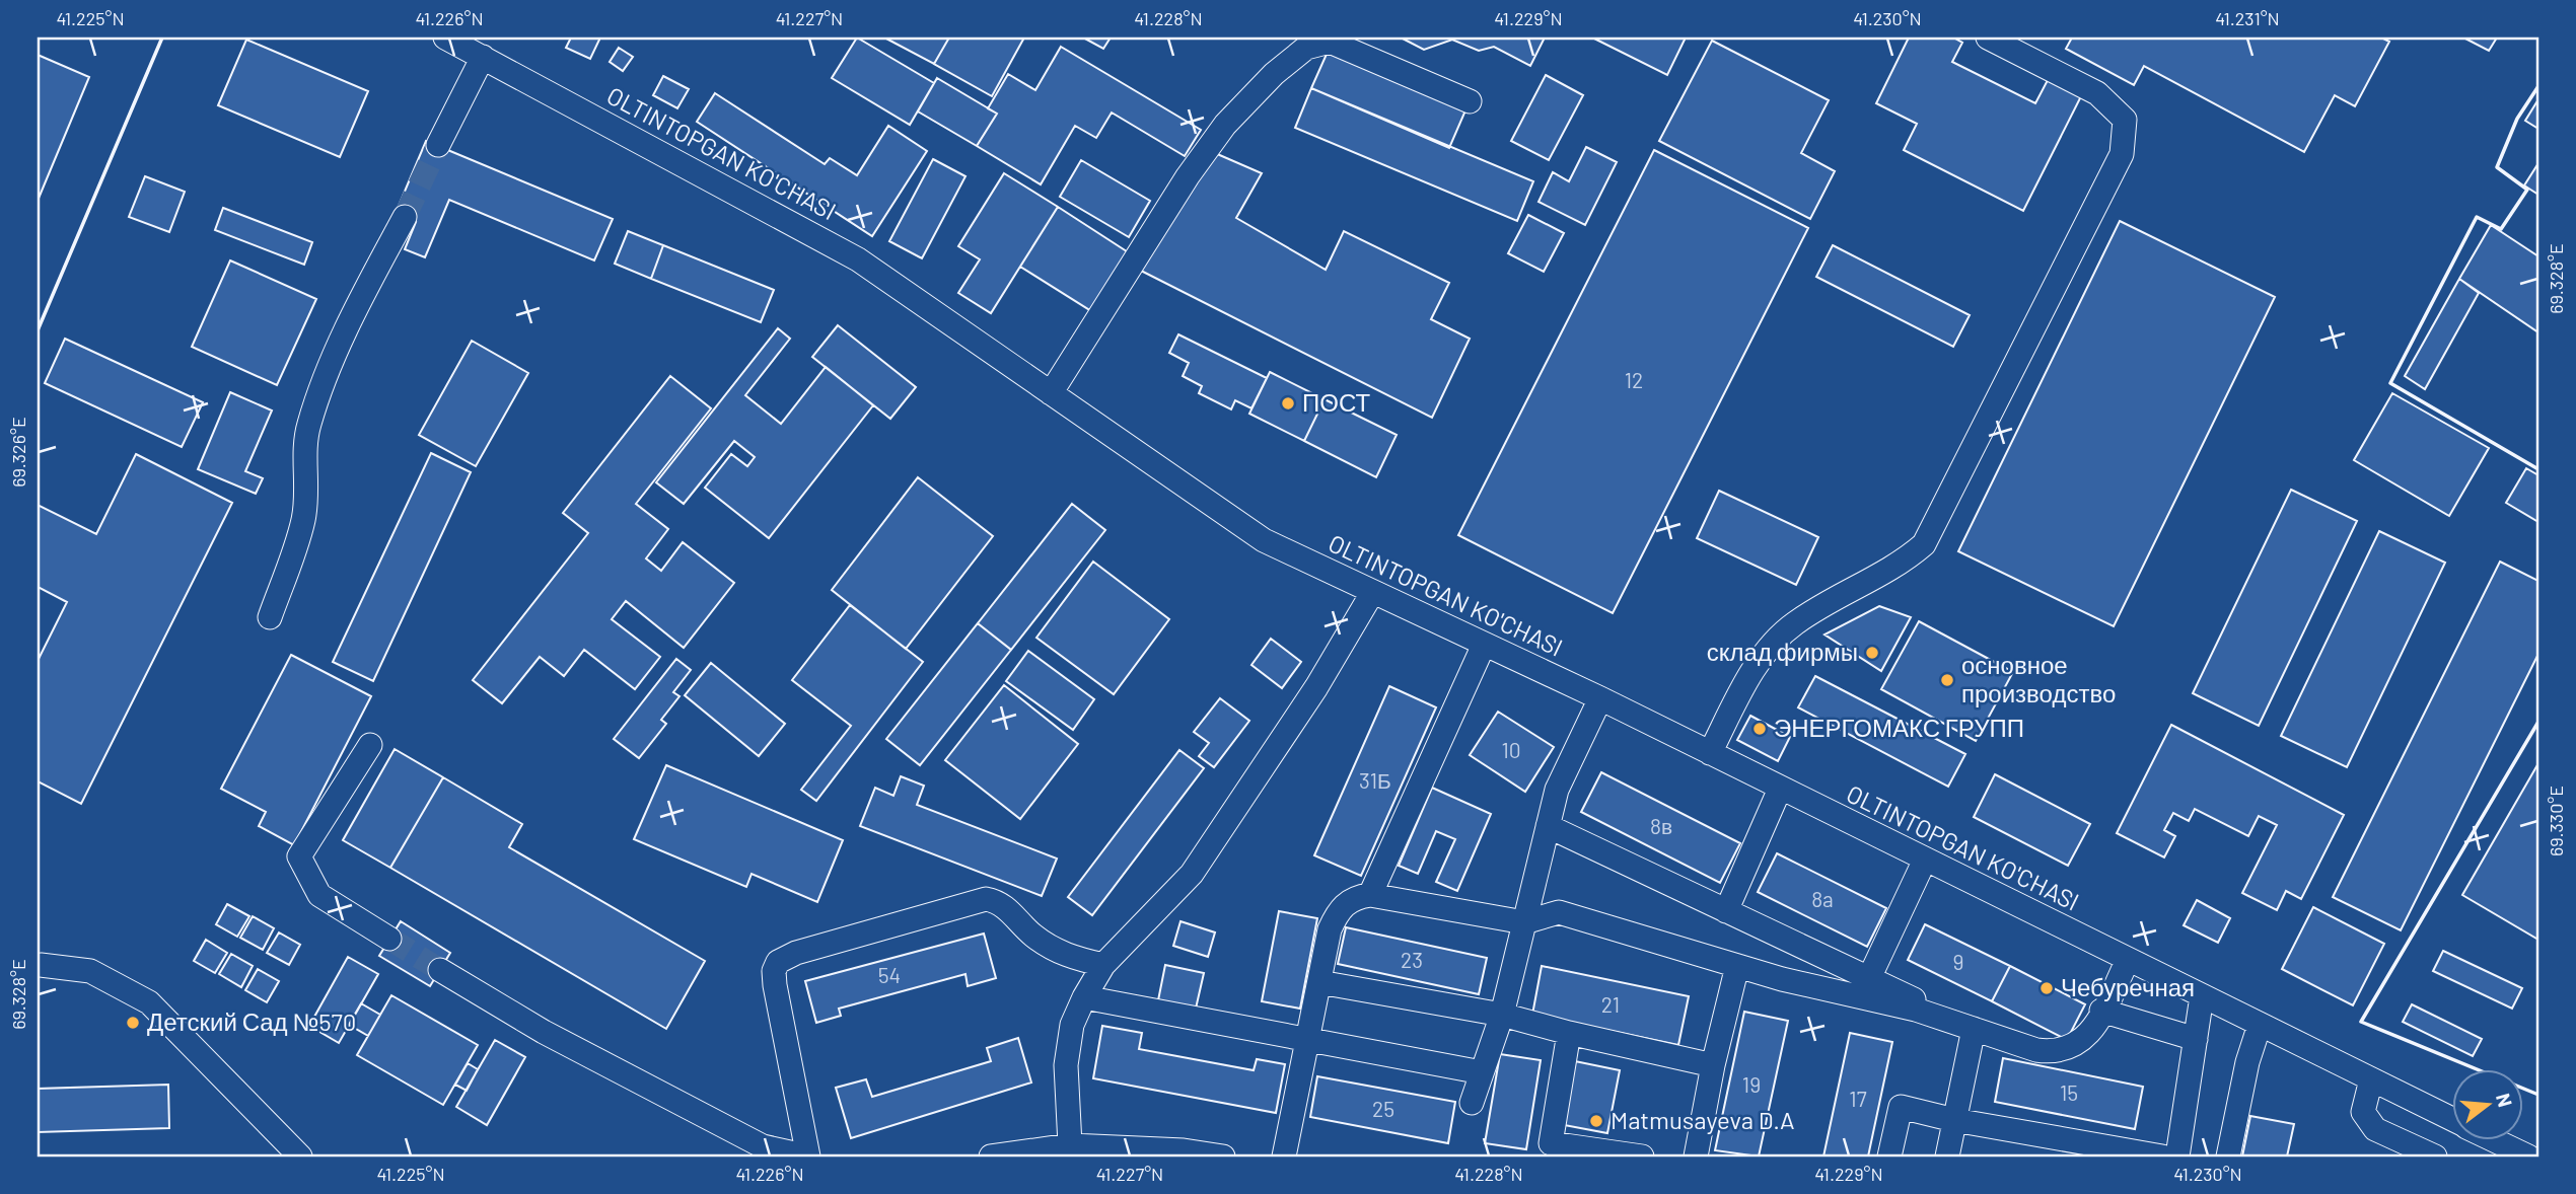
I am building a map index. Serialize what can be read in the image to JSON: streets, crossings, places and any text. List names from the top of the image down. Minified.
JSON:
{"streets":{"street":["OLTINTOPGAN KO'CHASI"]},"places":["ПОСТ","склад фирмы","основное производство","ЭНЕРГОМАКС ГРУПП","Чебуречная","Детский Сад №570","Matmusayeva D.A"],"house_numbers":["12","10","31Б","8в","8a","23","9","54","21","19","15","17","25"],"north":"right","coordinates":["41.225°N","41.226°N","41.227°N","41.228°N","41.229°N","41.230°N","41.231°N","69.328°E","69.326°E","69.330°E"]}
